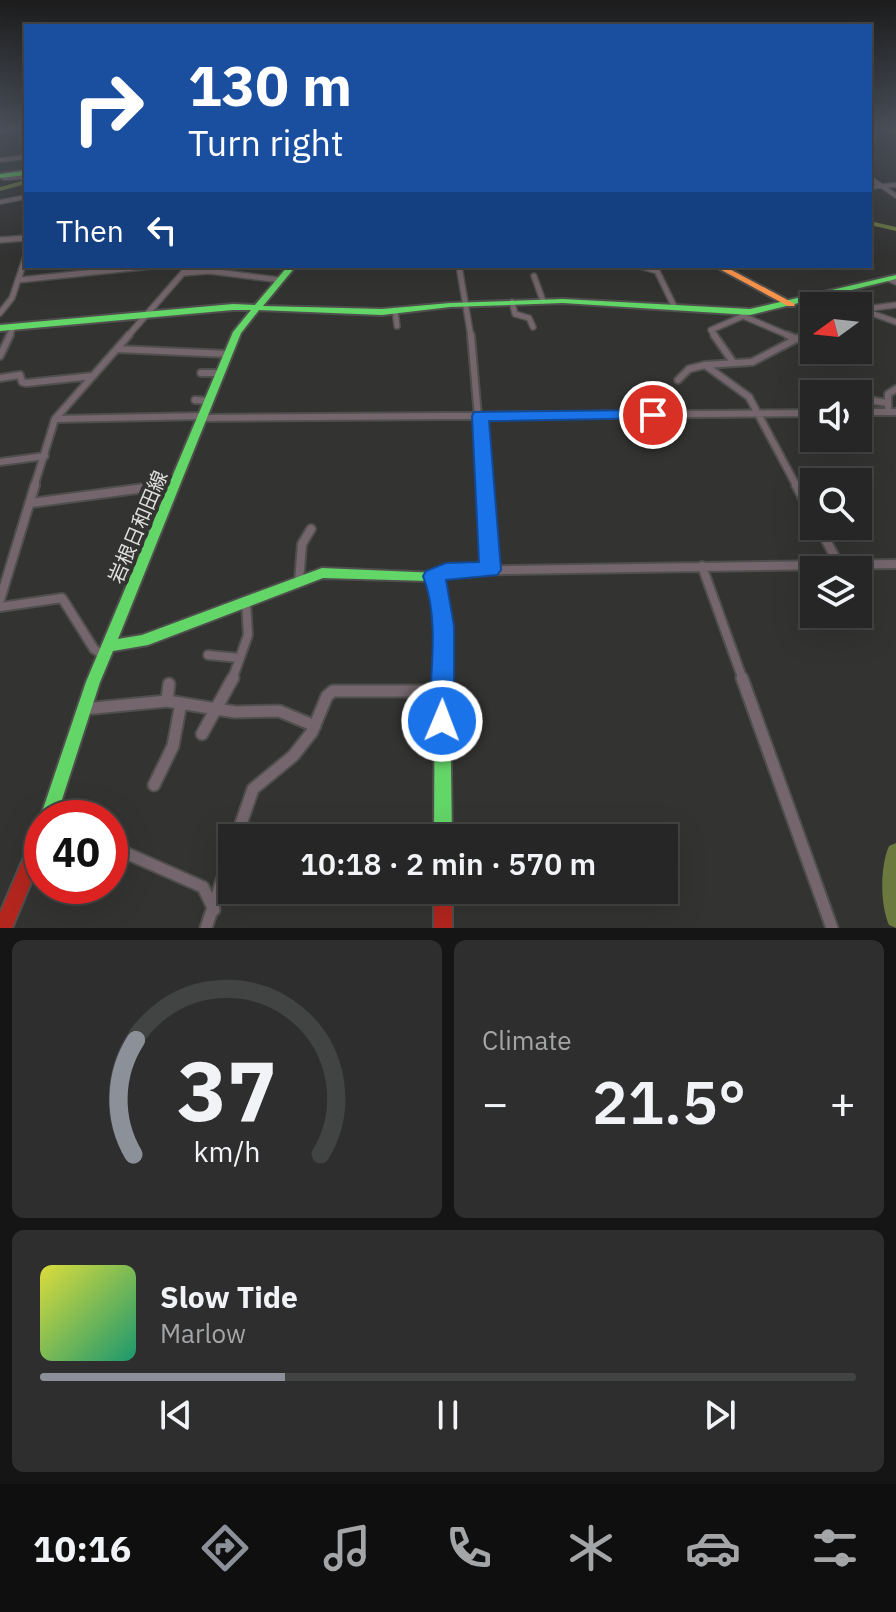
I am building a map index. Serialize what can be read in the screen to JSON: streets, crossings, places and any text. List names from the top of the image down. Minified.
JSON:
{"streets":{"main road":["岩根日和田線"]},"north":"left","page":{"turn":["130 m","Turn right"],"then":"Then","limit":"40","trip":"10:18 · 2 min · 570 m","tile":"Climate","heat":["−","21.5°","+"],"song":["Slow Tide","Marlow"],"tabs":"10:16","gauge":["37","km/h"]}}
